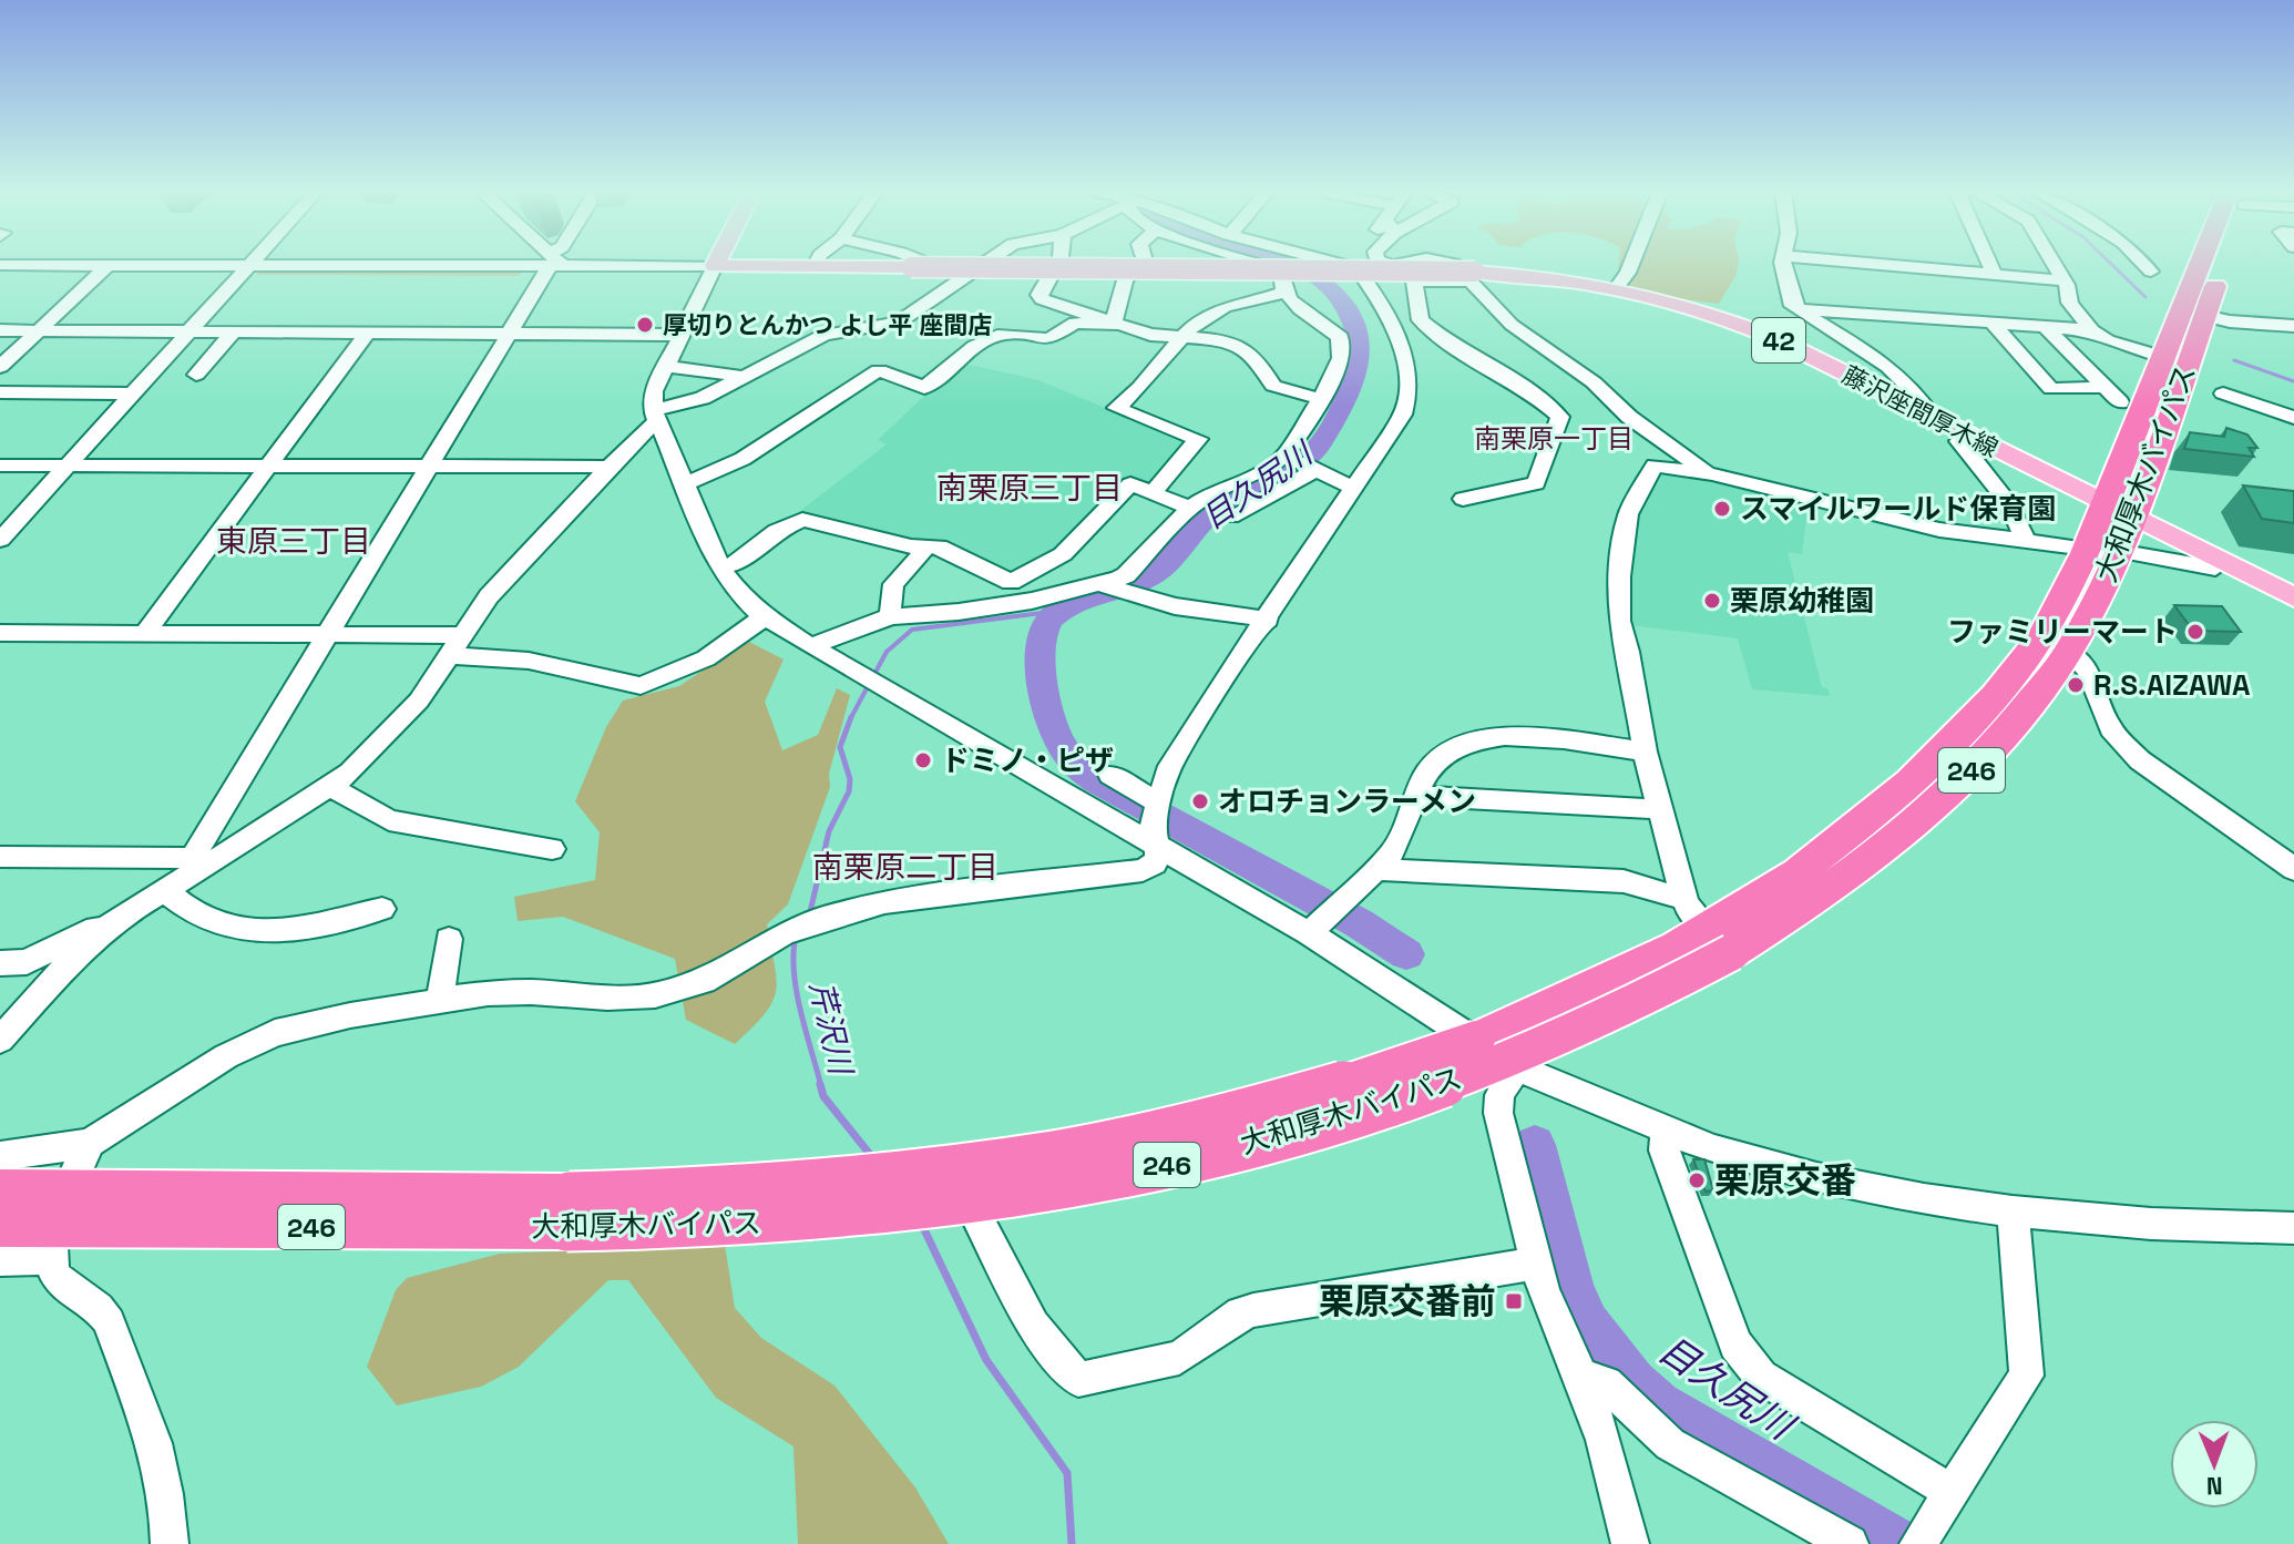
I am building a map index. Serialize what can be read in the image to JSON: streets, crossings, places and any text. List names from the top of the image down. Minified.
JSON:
{"streets":{"highway":["大和厚木バイパス","246"],"main road":["42","藤沢座間厚木線"]},"crossings":[["42","藤沢座間厚木線"],["藤沢座間厚木線","大和厚木バイパス"]],"districts":["南栗原一丁目","南栗原三丁目","東原三丁目","南栗原二丁目"],"water":["目久尻川","芹沢川"],"places":{"other":["厚切りとんかつ よし平 座間店","スマイルワールド保育園","栗原幼稚園","ファミリーマート","R.S.AIZAWA","ドミノ・ピザ","オロチョンラーメン","栗原交番"],"transit":["栗原交番前"]},"north":"bottom"}
